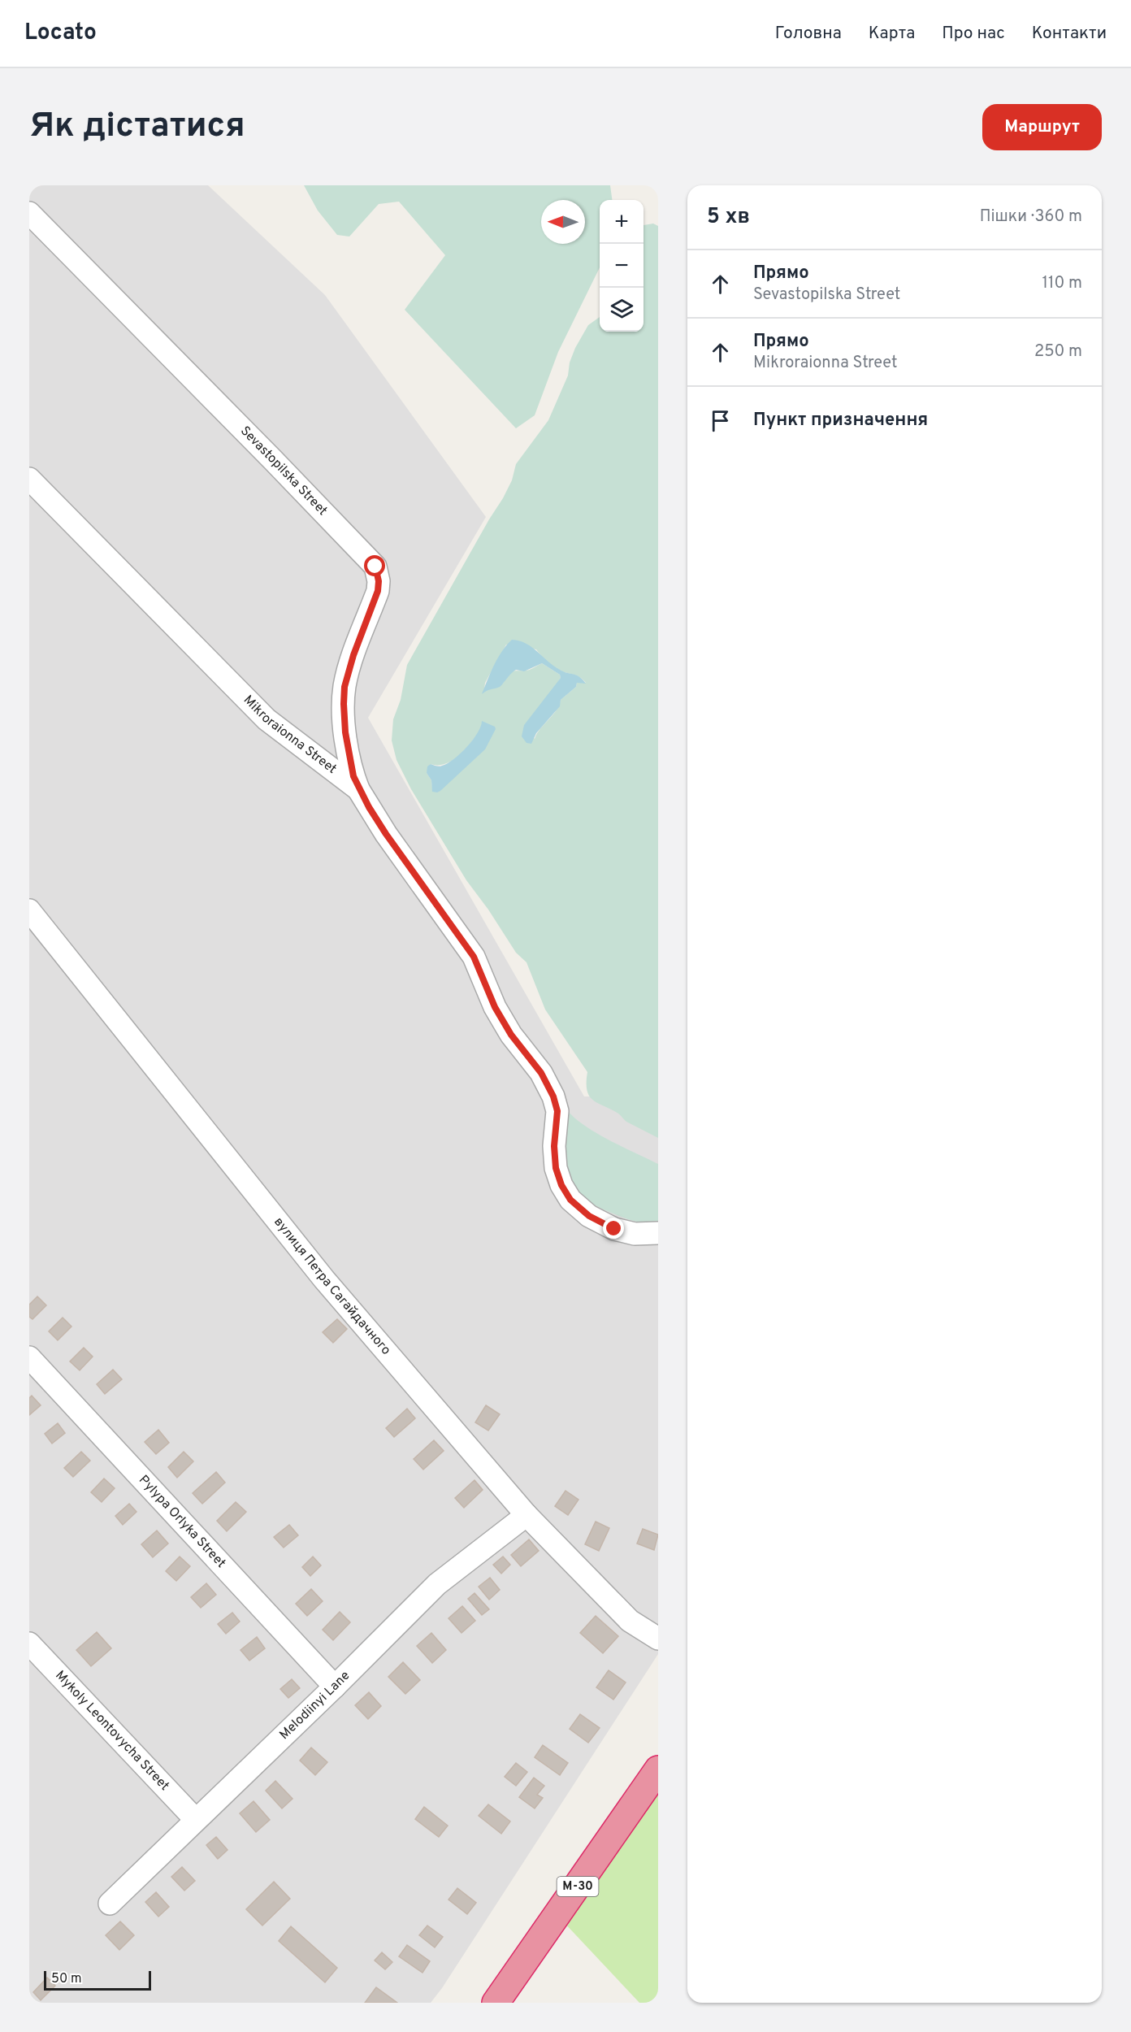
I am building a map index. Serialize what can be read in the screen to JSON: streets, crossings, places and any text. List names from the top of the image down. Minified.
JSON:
{"streets":{"highway":["М-30"],"street":["Sevastopilska Street","Mikroraionna Street","вулиця Петра Сагайдачного","Pylypa Orlyka Street","Melodiinyi Lane","Mykoly Leontovycha Street"]},"crossings":[["Sevastopilska Street","Mikroraionna Street"],["вулиця Петра Сагайдачного","Melodiinyi Lane"],["Pylypa Orlyka Street","Melodiinyi Lane"],["Melodiinyi Lane","Mykoly Leontovycha Street"]],"scale_bar":"50 m","north":"left","page":{"header":"Locato","nav":["Головна","Карта","Про нас","Контакти"],"buttons":"Маршрут","title":"Як дістатися","heading":["5 хв","Пішки · 360 m"],"map_buttons":["+","−"],"list":[["Прямо","Sevastopilska Street","110 m"],["Прямо","Mikroraionna Street","250 m"],"Пункт призначення"],"scale":"50 m"}}
